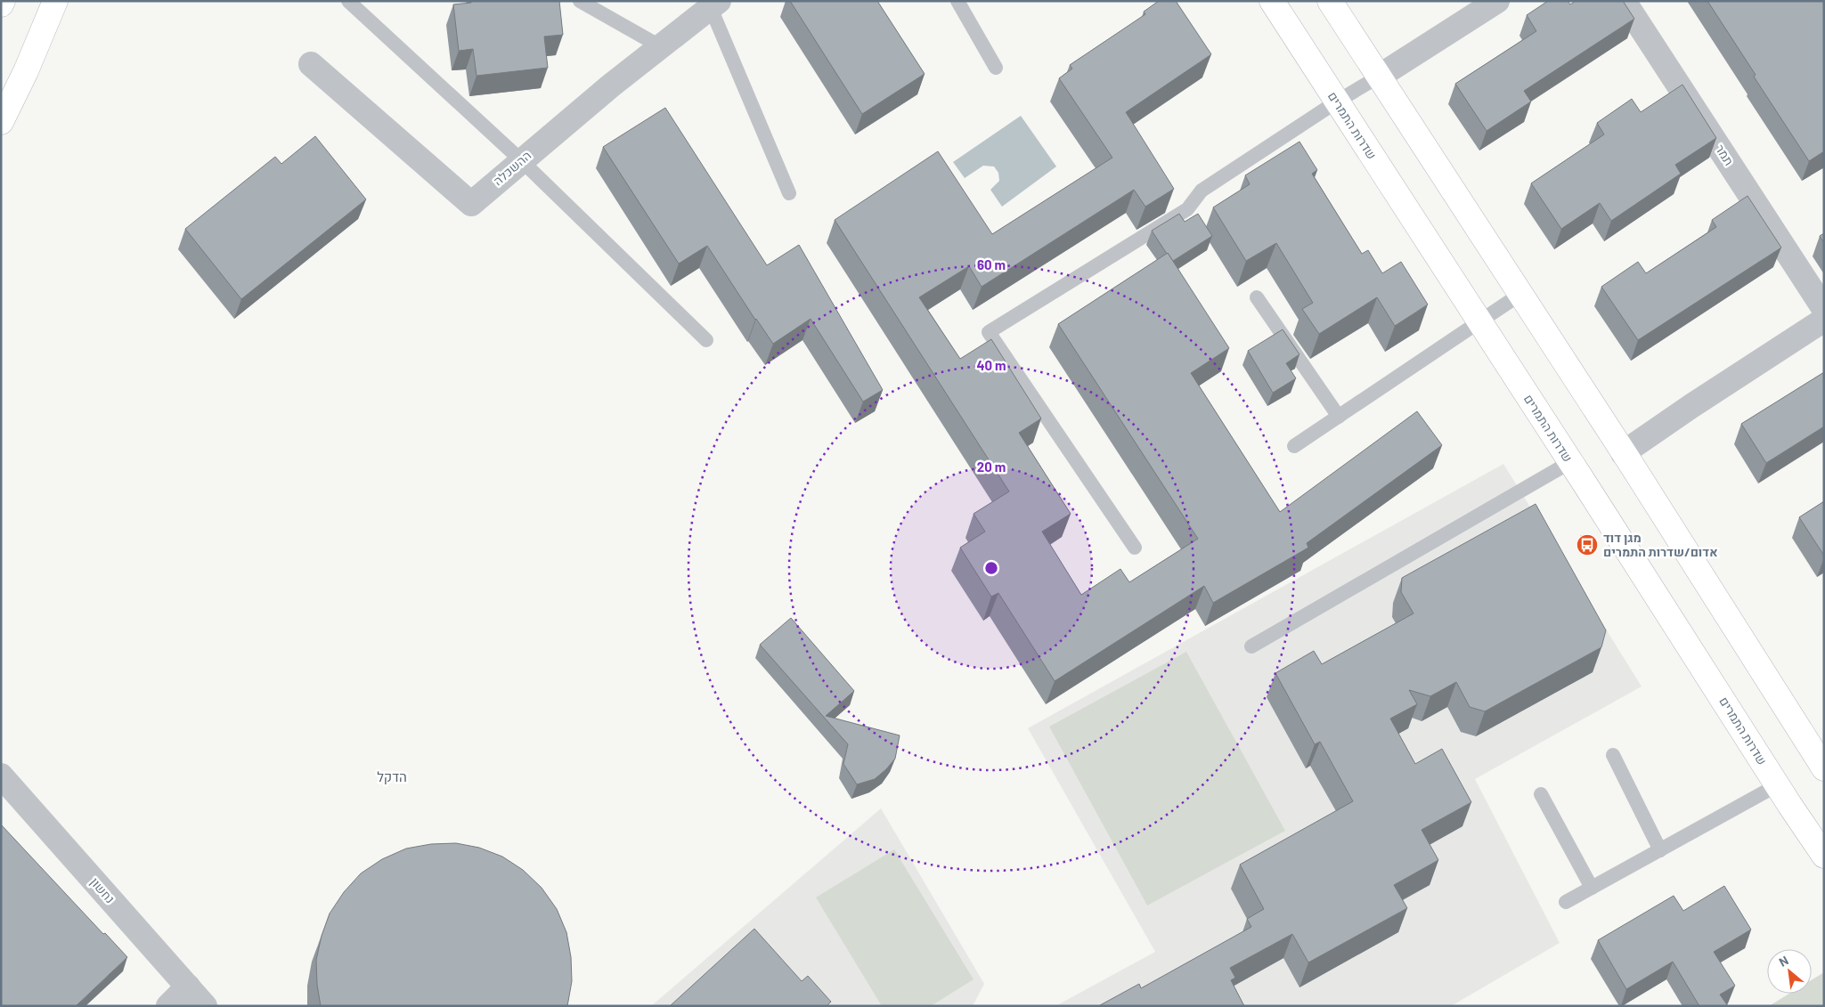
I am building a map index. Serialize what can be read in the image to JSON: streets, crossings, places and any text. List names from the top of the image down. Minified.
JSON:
{"streets":{"street":["שדרות התמרים","תמר","ההשכלה","נחשון"]},"districts":["הדקל"],"places":{"bus stop":["מגן דוד אדום/שדרות התמרים"]},"north":"top left","rings":["60 m","40 m","20 m"]}
